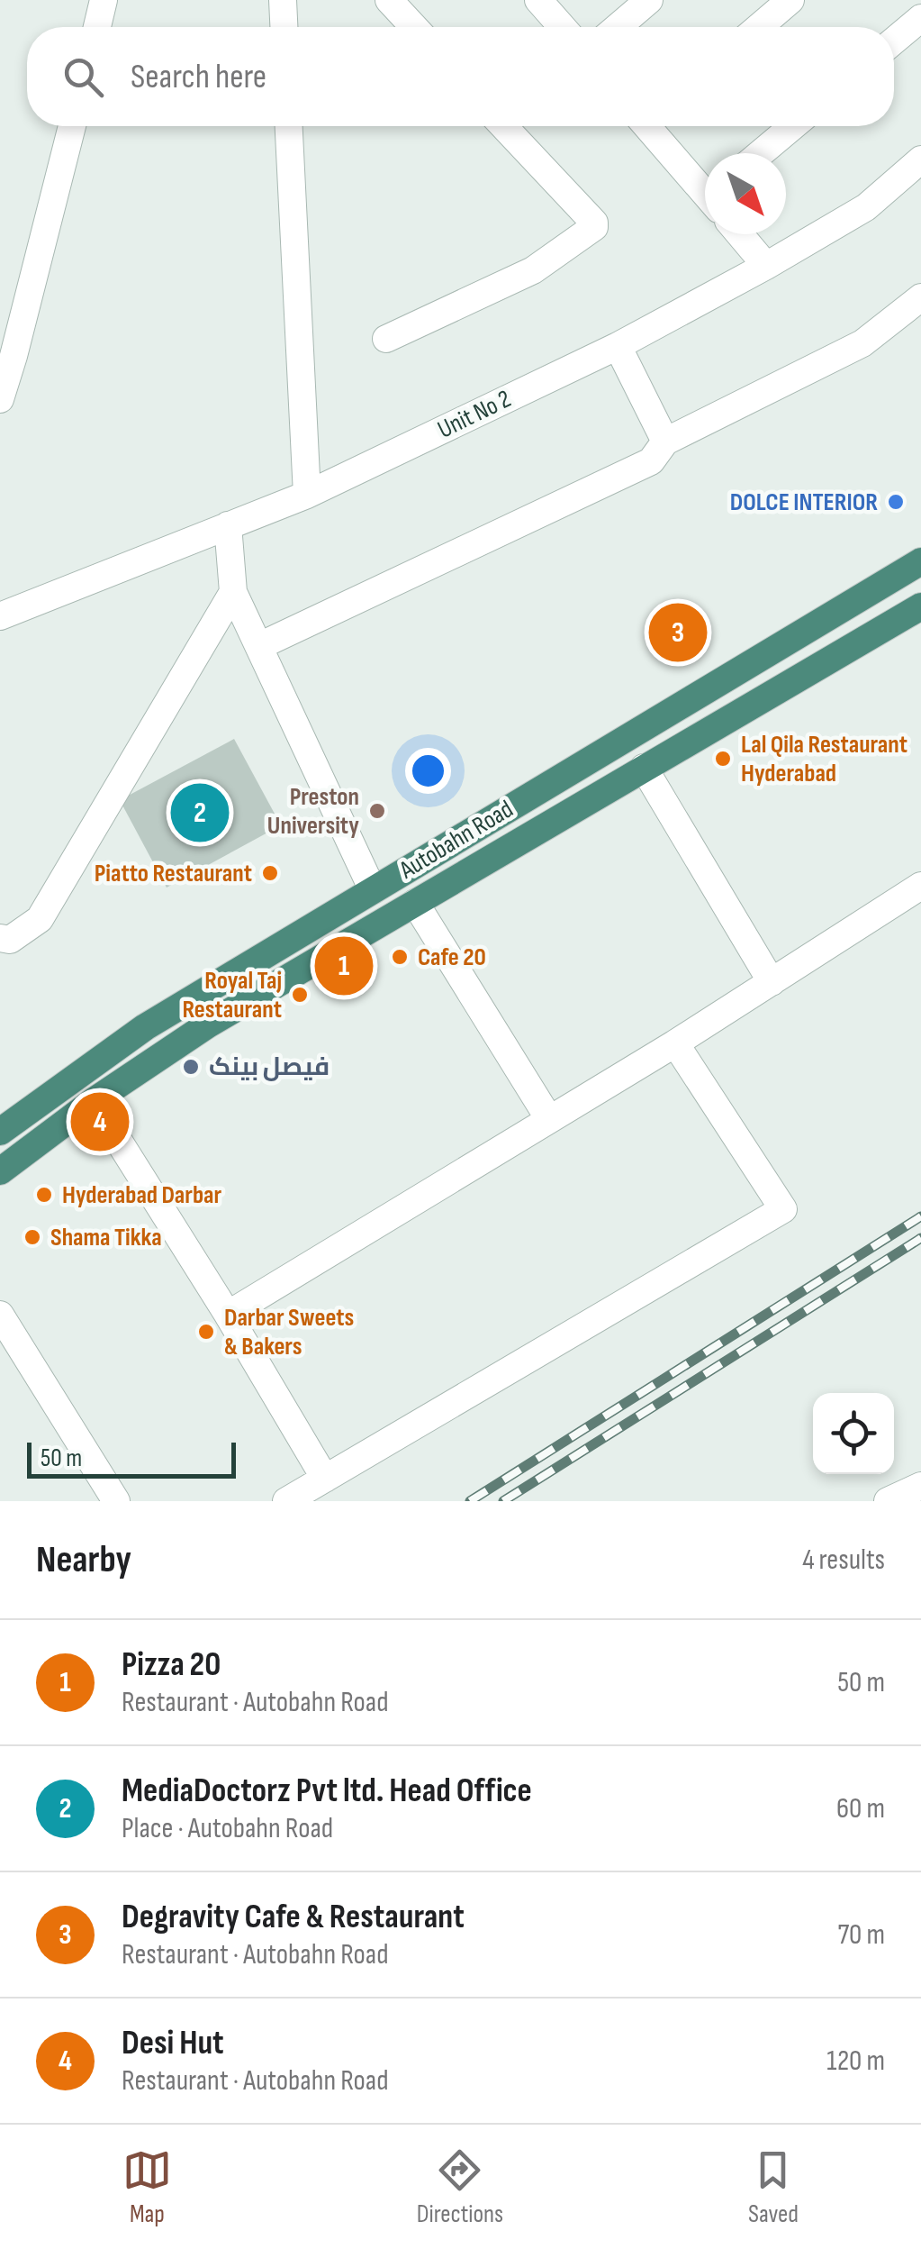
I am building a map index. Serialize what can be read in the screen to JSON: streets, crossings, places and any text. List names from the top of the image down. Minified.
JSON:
{"streets":{"highway":["Autobahn Road"],"street":["Unit No 2"]},"places":["DOLCE INTERIOR","Lal Qila Restaurant Hyderabad","Preston University","Piatto Restaurant","Cafe 20","Royal Taj Restaurant","فیصل بینک","Hyderabad Darbar","Shama Tikka","Darbar Sweets & Bakers"],"scale_bar":"50 m","north":"bottom right","page":{"search":"Search here","pins":["3","2","1","4"],"scale":"50 m","heading":["Nearby","4 results"],"list":[{"mark":"1","name":"Pizza 20","note":"Restaurant · Autobahn Road","value":"50 m"},{"mark":"2","name":"MediaDoctorz Pvt ltd. Head Office","note":"Place · Autobahn Road","value":"60 m"},{"mark":"3","name":"Degravity Cafe & Restaurant","note":"Restaurant · Autobahn Road","value":"70 m"},{"mark":"4","name":"Desi Hut","note":"Restaurant · Autobahn Road","value":"120 m"}],"nav":["Map","Directions","Saved"]}}
